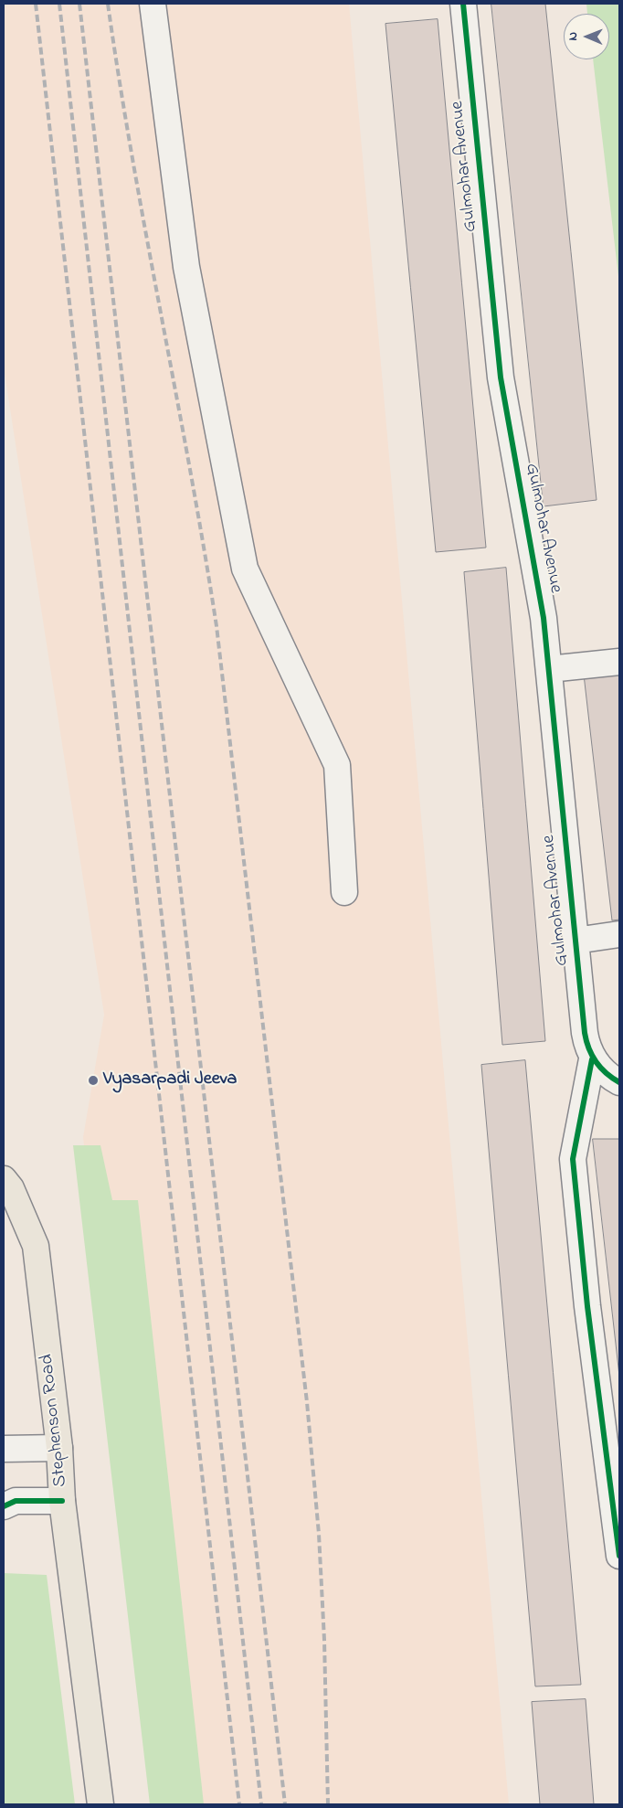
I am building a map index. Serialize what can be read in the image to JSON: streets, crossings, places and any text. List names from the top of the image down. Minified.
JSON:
{"streets":{"main road":["Stephenson Road"],"street":["Gulmohar Avenue"]},"places":["Vyasarpadi Jeeva"],"north":"left"}
